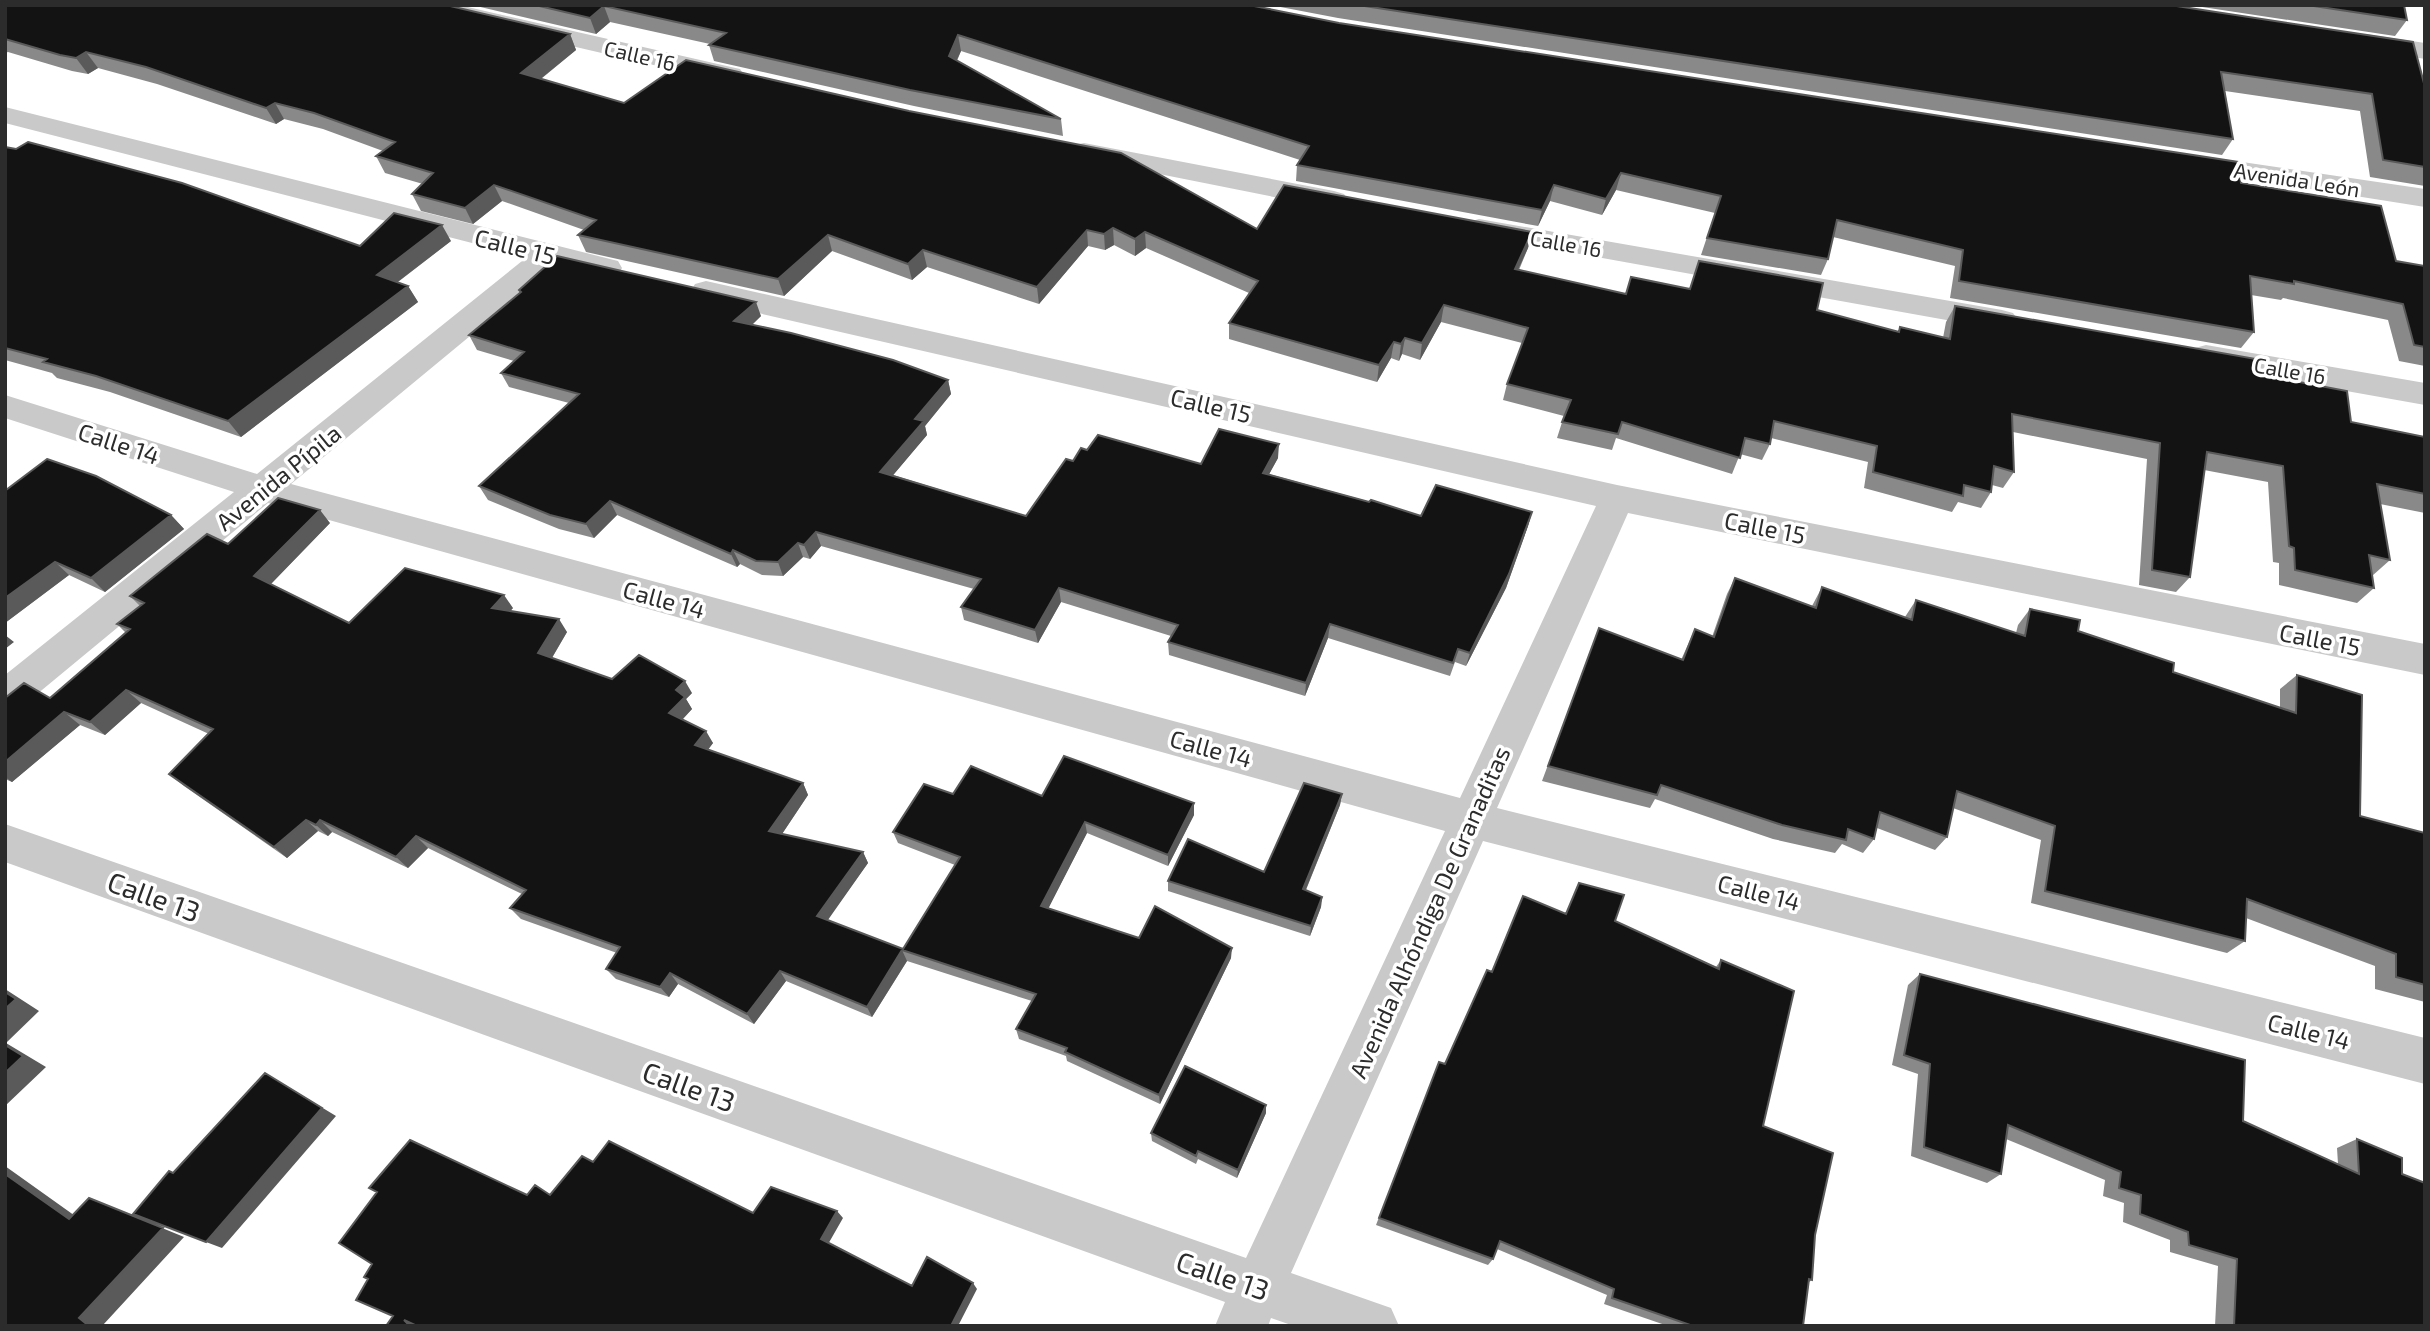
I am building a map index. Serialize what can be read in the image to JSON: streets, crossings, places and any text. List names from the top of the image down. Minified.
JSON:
{"streets":{"street":["Calle 16","Avenida León","Calle 15","Calle 14","Avenida Pípila","Calle 13","Avenida Alhóndiga De Granaditas"]},"crossings":[["Calle 15","Avenida Pípila"],["Calle 15","Avenida Alhóndiga De Granaditas"],["Calle 14","Avenida Pípila"],["Calle 14","Avenida Alhóndiga De Granaditas"],["Calle 13","Avenida Alhóndiga De Granaditas"]]}
